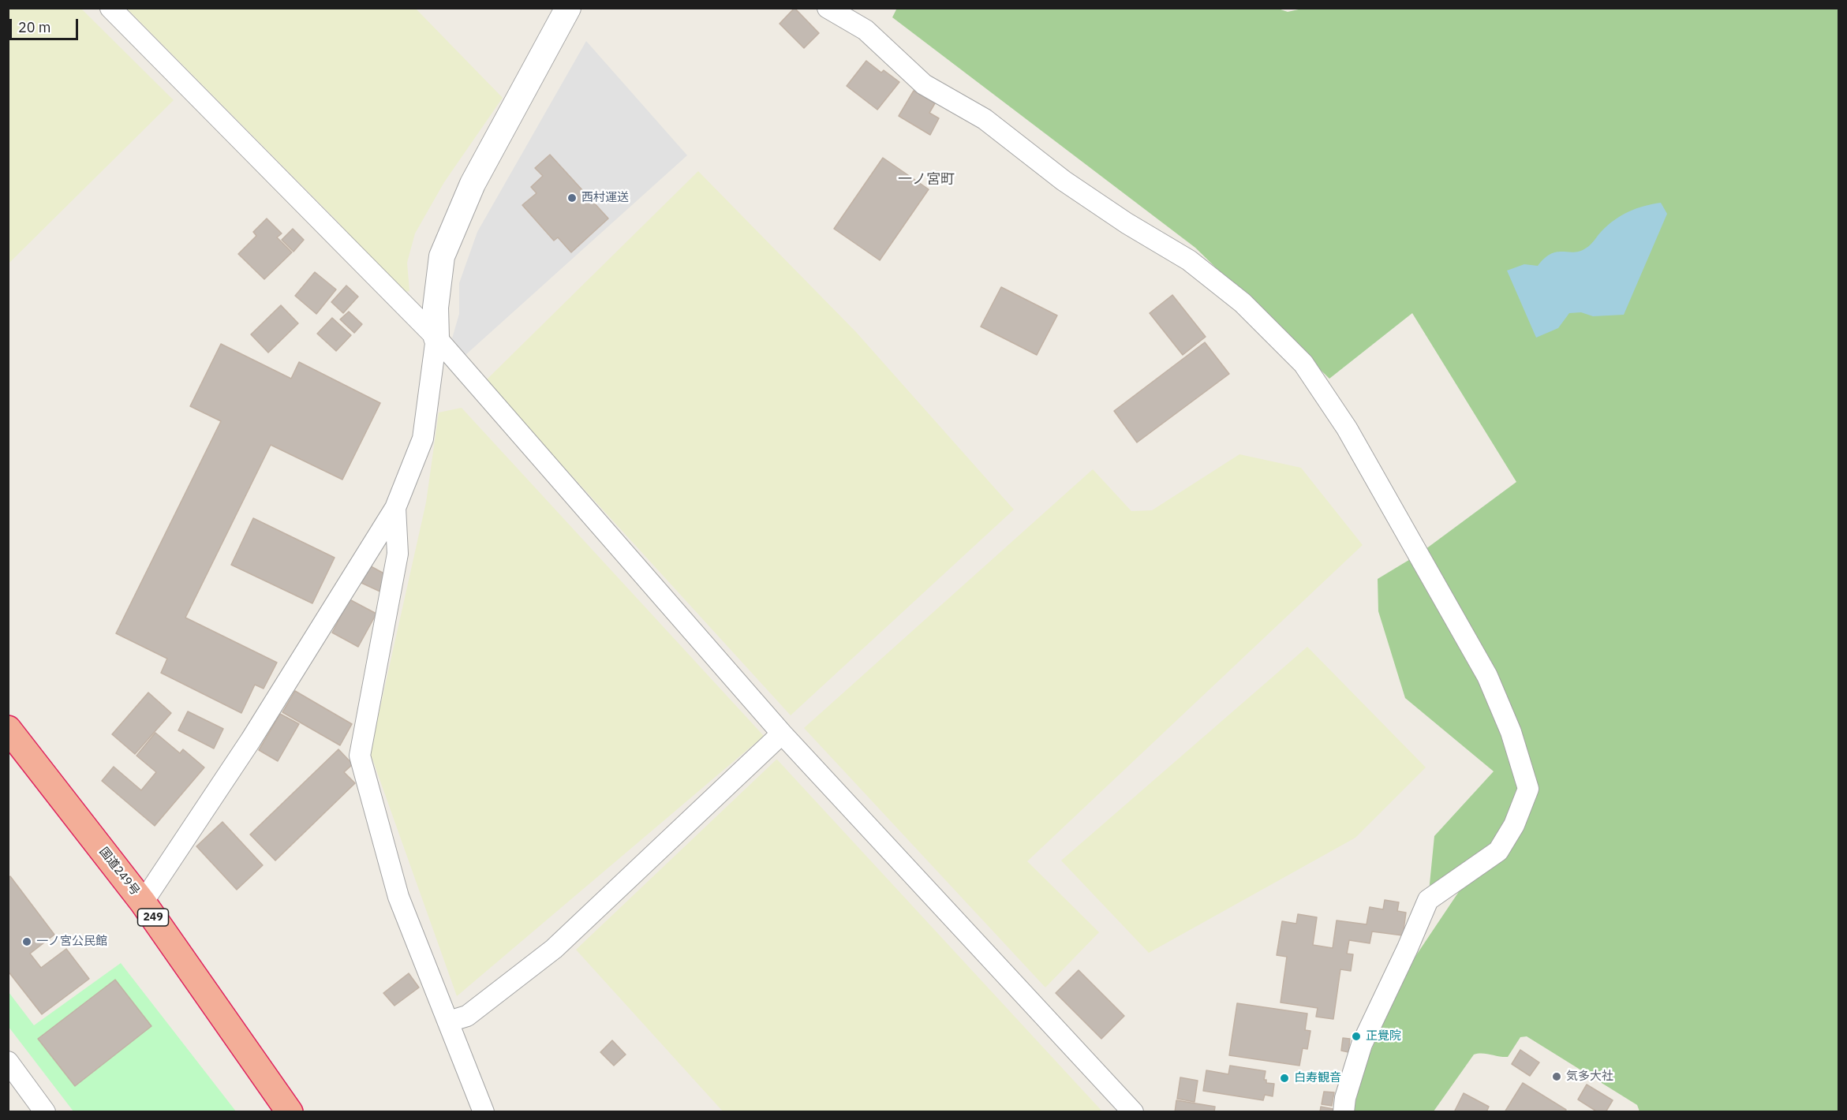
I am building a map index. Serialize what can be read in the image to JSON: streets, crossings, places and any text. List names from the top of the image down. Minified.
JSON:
{"streets":{"highway":["国道249号","249"]},"districts":["一ノ宮町"],"places":["西村運送","一ノ宮公民館","正覺院","気多大社","白寿観音"],"scale_bar":"20 m"}
